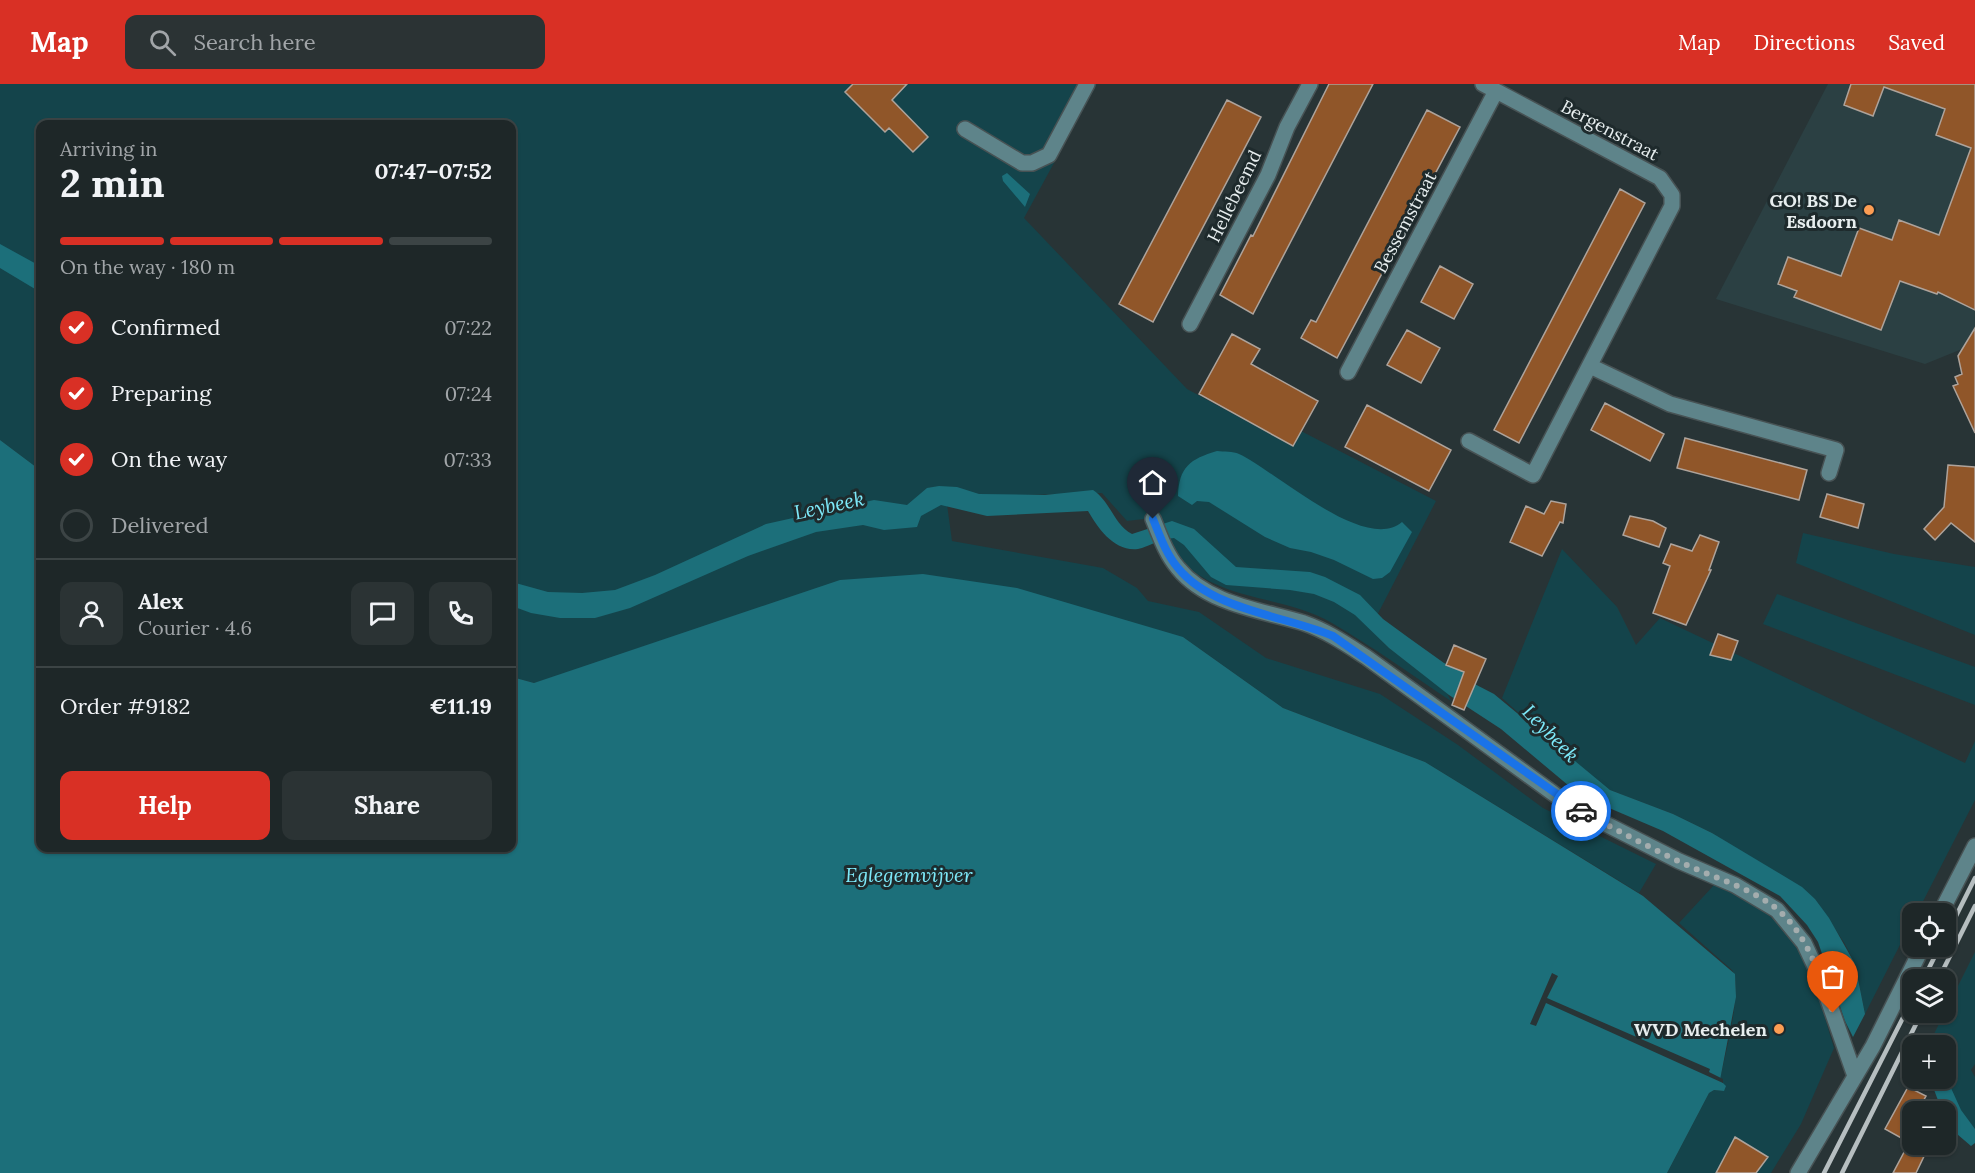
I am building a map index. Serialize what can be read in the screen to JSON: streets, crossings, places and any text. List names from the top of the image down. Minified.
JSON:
{"streets":{"street":["Bergenstraat","Hellebeemd","Bessemstraat"]},"crossings":[["Bergenstraat","Bessemstraat"]],"water":["Leybeek","Eglegemvijver"],"places":["GO! BS De Esdoorn","WVD Mechelen"],"page":{"header":"Map","search":"Search here","nav":["Map","Directions","Saved"],"heading":["2 min","Arriving in","07:47–07:52"],"panel":["Alex","Courier · 4.6","Order #9182","€11.19"],"bar":"On the way · 180 m","list":[["Confirmed","07:22"],["Preparing","07:24"],["On the way","07:33"],"Delivered"],"buttons":["Help","Share"],"map_buttons":["+","−"]}}
